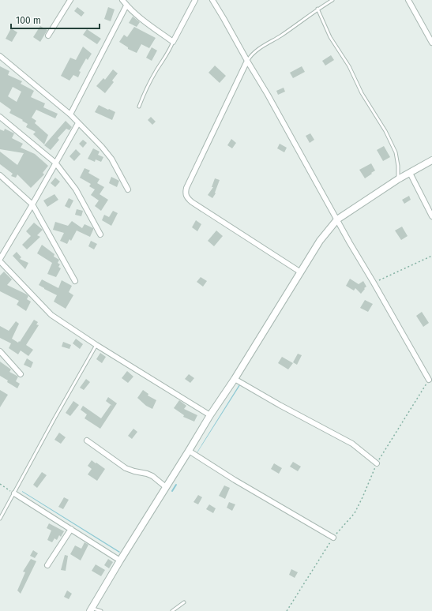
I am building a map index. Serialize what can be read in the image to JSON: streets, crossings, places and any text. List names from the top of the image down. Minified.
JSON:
{"scale_bar":"100 m"}
